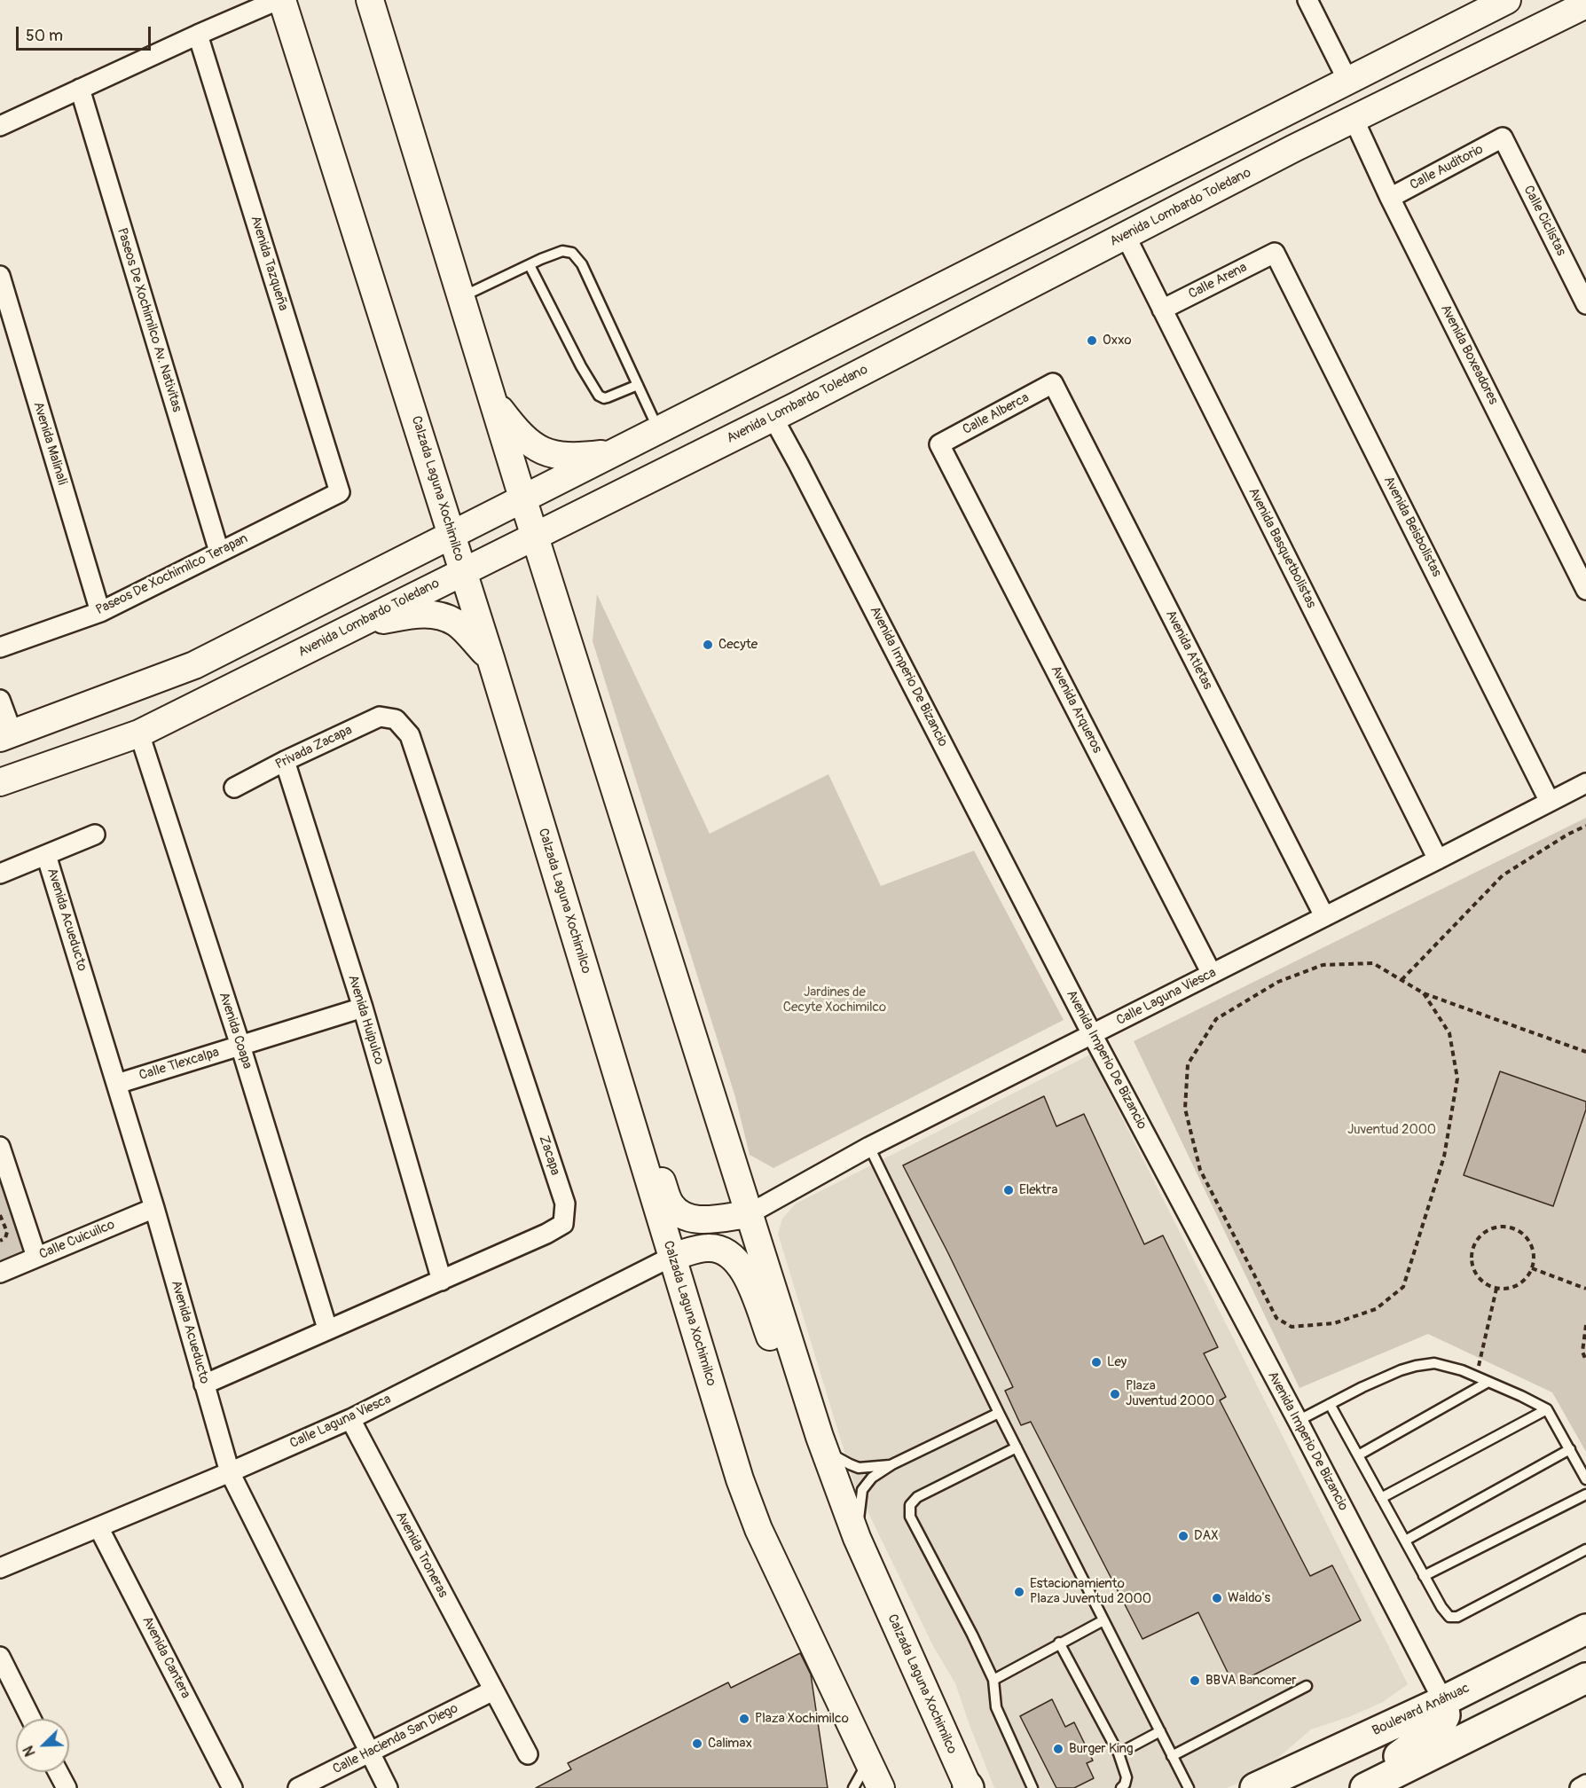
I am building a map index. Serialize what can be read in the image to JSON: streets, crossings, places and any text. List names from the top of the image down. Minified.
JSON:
{"streets":{"main road":["Avenida Lombardo Toledano","Calzada Laguna Xochimilco","Boulevard Anáhuac"],"street":["Calle Auditorio","Calle Ciclistas","Avenida Tazqueña","Calle Arena","Paseos De Xochimilco Av. Nativitas","Avenida Boxeadores","Calle Alberca","Avenida Malinali","Avenida Beisbolistas","Avenida Basquetbolistas","Paseos De Xochimilco Terapan","Avenida Atletas","Avenida Imperio De Bizancio","Avenida Arqueros","Privada Zacapa","Avenida Acueducto","Calle Laguna Viesca","Avenida Huipulco","Avenida Coapa","Calle Tlexcalpa","Zacapa","Calle Cuicuilco","Avenida Troneras","Avenida Cantera","Calle Hacienda San Diego"]},"crossings":[["Calle Auditorio","Calle Ciclistas"],["Calle Auditorio","Avenida Boxeadores"],["Avenida Lombardo Toledano","Avenida Boxeadores"],["Avenida Lombardo Toledano","Calzada Laguna Xochimilco"],["Avenida Lombardo Toledano","Avenida Basquetbolistas"],["Avenida Lombardo Toledano","Avenida Imperio De Bizancio"],["Avenida Lombardo Toledano","Avenida Coapa"],["Avenida Tazqueña","Paseos De Xochimilco Terapan"],["Calle Arena","Avenida Beisbolistas"],["Calle Arena","Avenida Basquetbolistas"],["Paseos De Xochimilco Av. Nativitas","Paseos De Xochimilco Terapan"],["Calle Alberca","Avenida Atletas"],["Calle Alberca","Avenida Arqueros"],["Avenida Malinali","Paseos De Xochimilco Terapan"],["Calzada Laguna Xochimilco","Calle Laguna Viesca"],["Avenida Beisbolistas","Calle Laguna Viesca"],["Avenida Basquetbolistas","Calle Laguna Viesca"],["Avenida Atletas","Calle Laguna Viesca"],["Avenida Imperio De Bizancio","Calle Laguna Viesca"],["Avenida Imperio De Bizancio","Boulevard Anáhuac"],["Avenida Arqueros","Calle Laguna Viesca"],["Privada Zacapa","Avenida Huipulco"],["Privada Zacapa","Zacapa"],["Avenida Acueducto","Calle Laguna Viesca"],["Avenida Acueducto","Calle Tlexcalpa"],["Avenida Acueducto","Zacapa"],["Avenida Acueducto","Calle Cuicuilco"],["Avenida Acueducto","Calle Hacienda San Diego"],["Calle Laguna Viesca","Avenida Troneras"],["Calle Laguna Viesca","Avenida Cantera"],["Avenida Huipulco","Calle Tlexcalpa"],["Avenida Huipulco","Zacapa"],["Avenida Coapa","Calle Tlexcalpa"],["Avenida Coapa","Zacapa"],["Avenida Troneras","Calle Hacienda San Diego"]],"parks":["Jardines de Cecyte Xochimilco","Juventud 2000"],"places":["Oxxo","Cecyte","Elektra","Ley","Plaza Juventud 2000","DAX","Estacionamiento Plaza Juventud 2000","Waldo's","BBVA Bancomer","Plaza Xochimilco","Calimax","Burger King"],"scale_bar":"50 m","north":"bottom left"}
